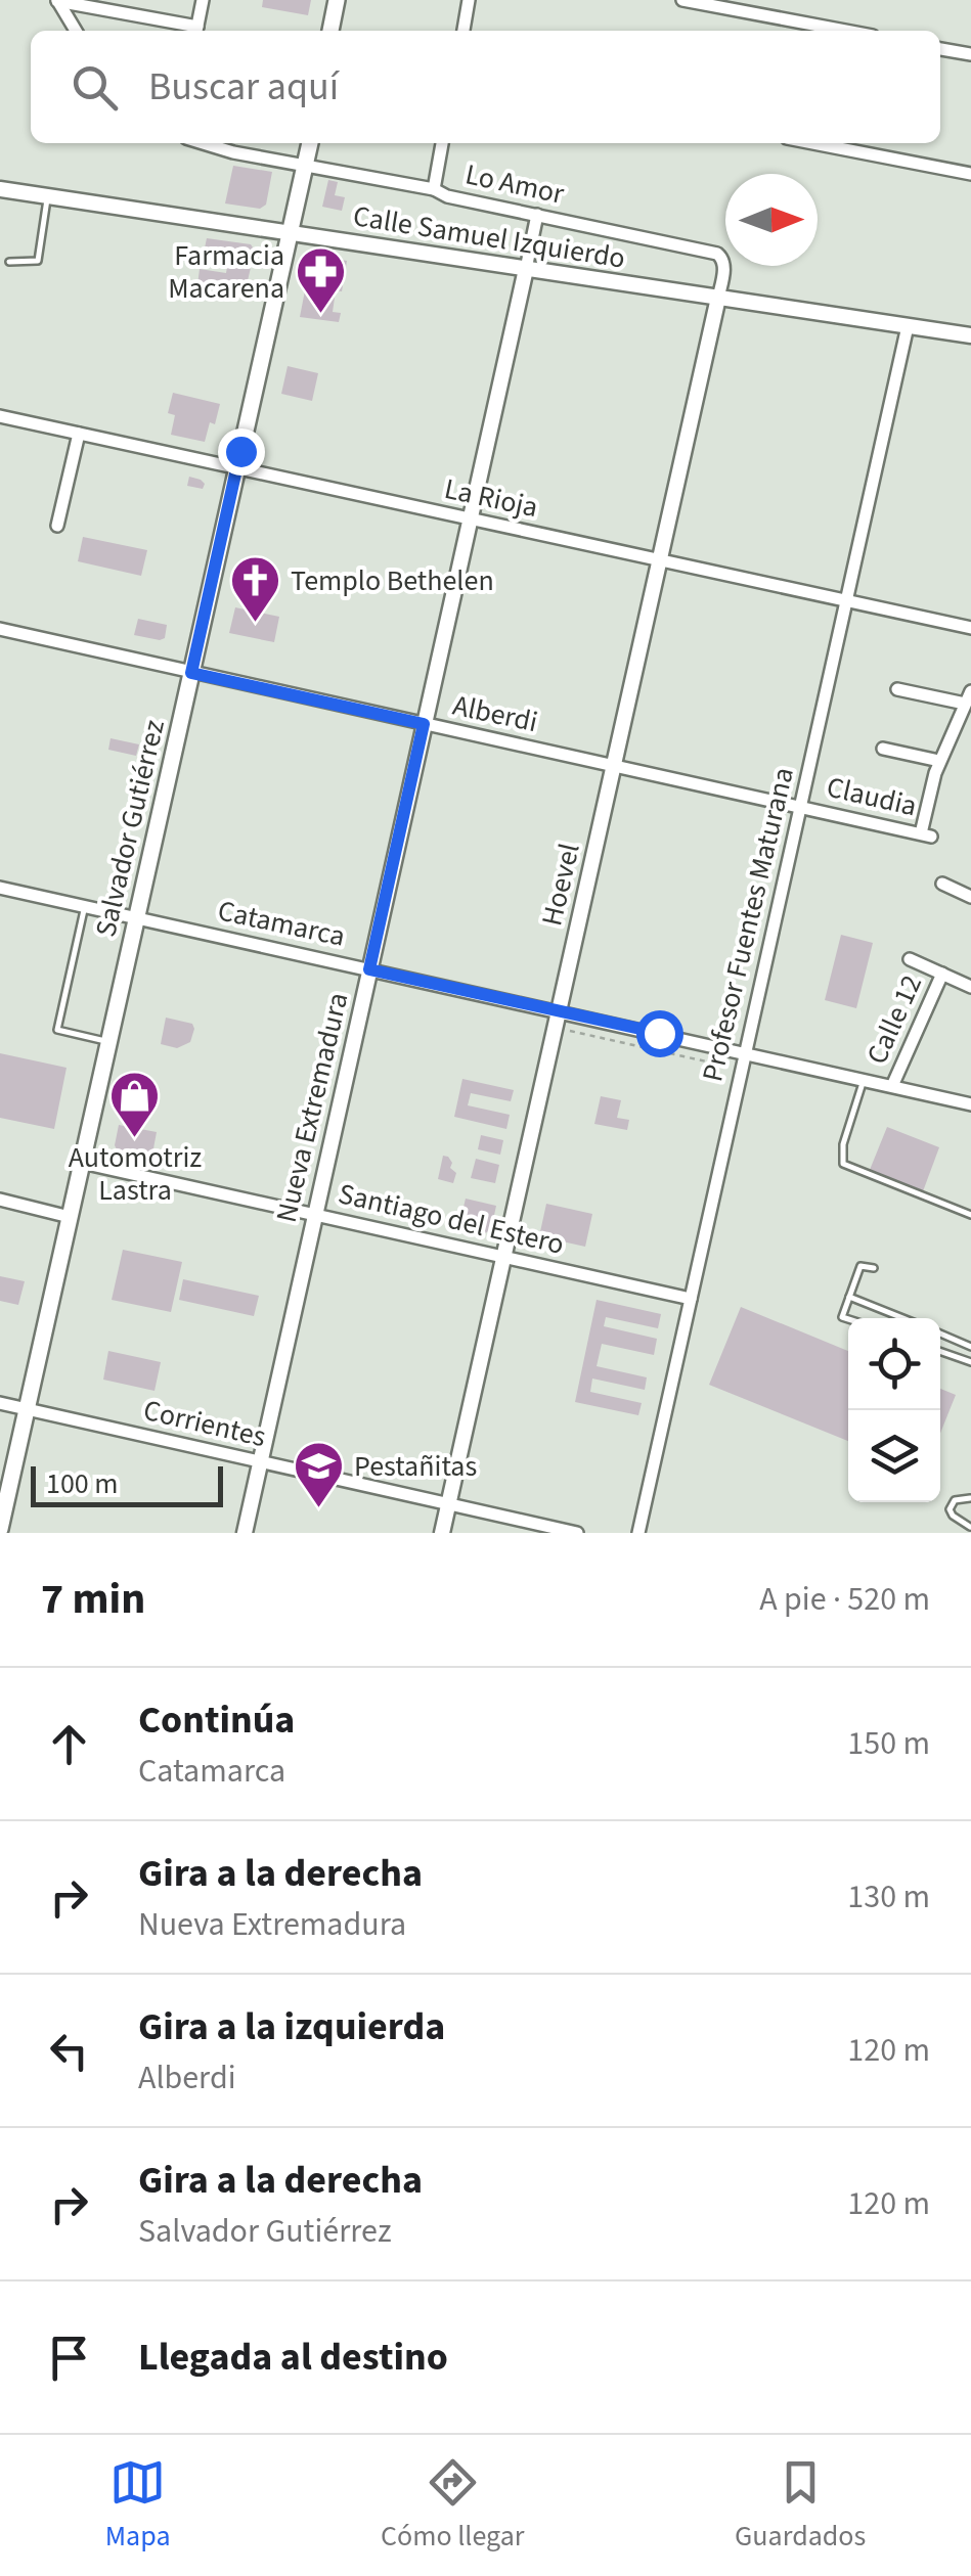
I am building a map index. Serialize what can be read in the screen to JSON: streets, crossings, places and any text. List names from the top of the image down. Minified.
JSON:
{"streets":{"main road":["Salvador Gutiérrez"],"street":["Lo Amor","Calle Samuel Izquierdo","La Rioja","Alberdi","Claudia","Hoevel","Catamarca","Profesor Fuentes Maturana","Calle 12","Nueva Extremadura","Santiago del Estero","Corrientes"]},"crossings":[["Lo Amor","Salvador Gutiérrez"],["Lo Amor","Hoevel"],["Lo Amor","Nueva Extremadura"],["Calle Samuel Izquierdo","Salvador Gutiérrez"],["Calle Samuel Izquierdo","Hoevel"],["Calle Samuel Izquierdo","Profesor Fuentes Maturana"],["Calle Samuel Izquierdo","Nueva Extremadura"],["La Rioja","Salvador Gutiérrez"],["La Rioja","Hoevel"],["La Rioja","Profesor Fuentes Maturana"],["La Rioja","Nueva Extremadura"],["Alberdi","Claudia"],["Alberdi","Salvador Gutiérrez"],["Alberdi","Hoevel"],["Alberdi","Profesor Fuentes Maturana"],["Alberdi","Nueva Extremadura"],["Claudia","Profesor Fuentes Maturana"],["Salvador Gutiérrez","Catamarca"],["Salvador Gutiérrez","Santiago del Estero"],["Salvador Gutiérrez","Corrientes"],["Hoevel","Catamarca"],["Hoevel","Santiago del Estero"],["Hoevel","Corrientes"],["Catamarca","Profesor Fuentes Maturana"],["Catamarca","Calle 12"],["Catamarca","Nueva Extremadura"],["Profesor Fuentes Maturana","Santiago del Estero"],["Nueva Extremadura","Santiago del Estero"],["Nueva Extremadura","Corrientes"]],"places":{"pharmacy":["Farmacia Macarena"],"church":["Templo Bethelen"],"shop":["Automotriz Lastra"],"school or university":["Pestañitas"]},"scale_bar":"100 m","north":"right","page":{"search":"Buscar aquí","scale":"100 m","heading":["7 min","A pie · 520 m"],"list":[["Continúa","Catamarca","150 m"],["Gira a la derecha","Nueva Extremadura","130 m"],["Gira a la izquierda","Alberdi","120 m"],["Gira a la derecha","Salvador Gutiérrez","120 m"],"Llegada al destino"],"nav":["Mapa","Cómo llegar","Guardados"]}}
